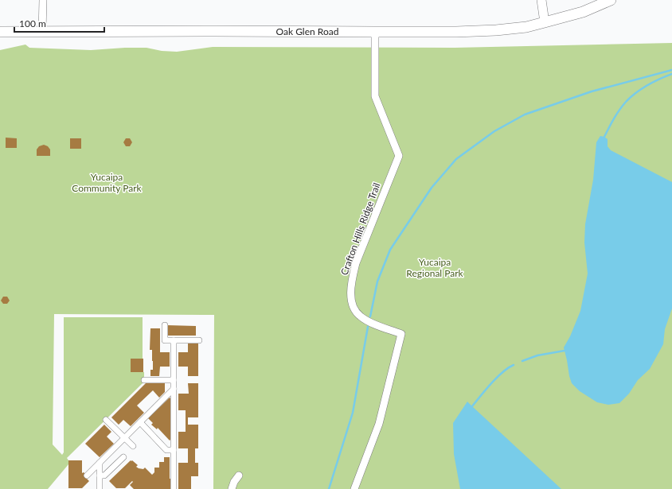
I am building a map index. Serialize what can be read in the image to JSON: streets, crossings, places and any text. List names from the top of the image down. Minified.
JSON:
{"streets":{"main road":["Oak Glen Road"],"street":["Crafton Hills Ridge Trail"]},"crossings":[["Oak Glen Road","Crafton Hills Ridge Trail"]],"parks":["Yucaipa Community Park","Yucaipa Regional Park"],"scale_bar":"100 m"}
